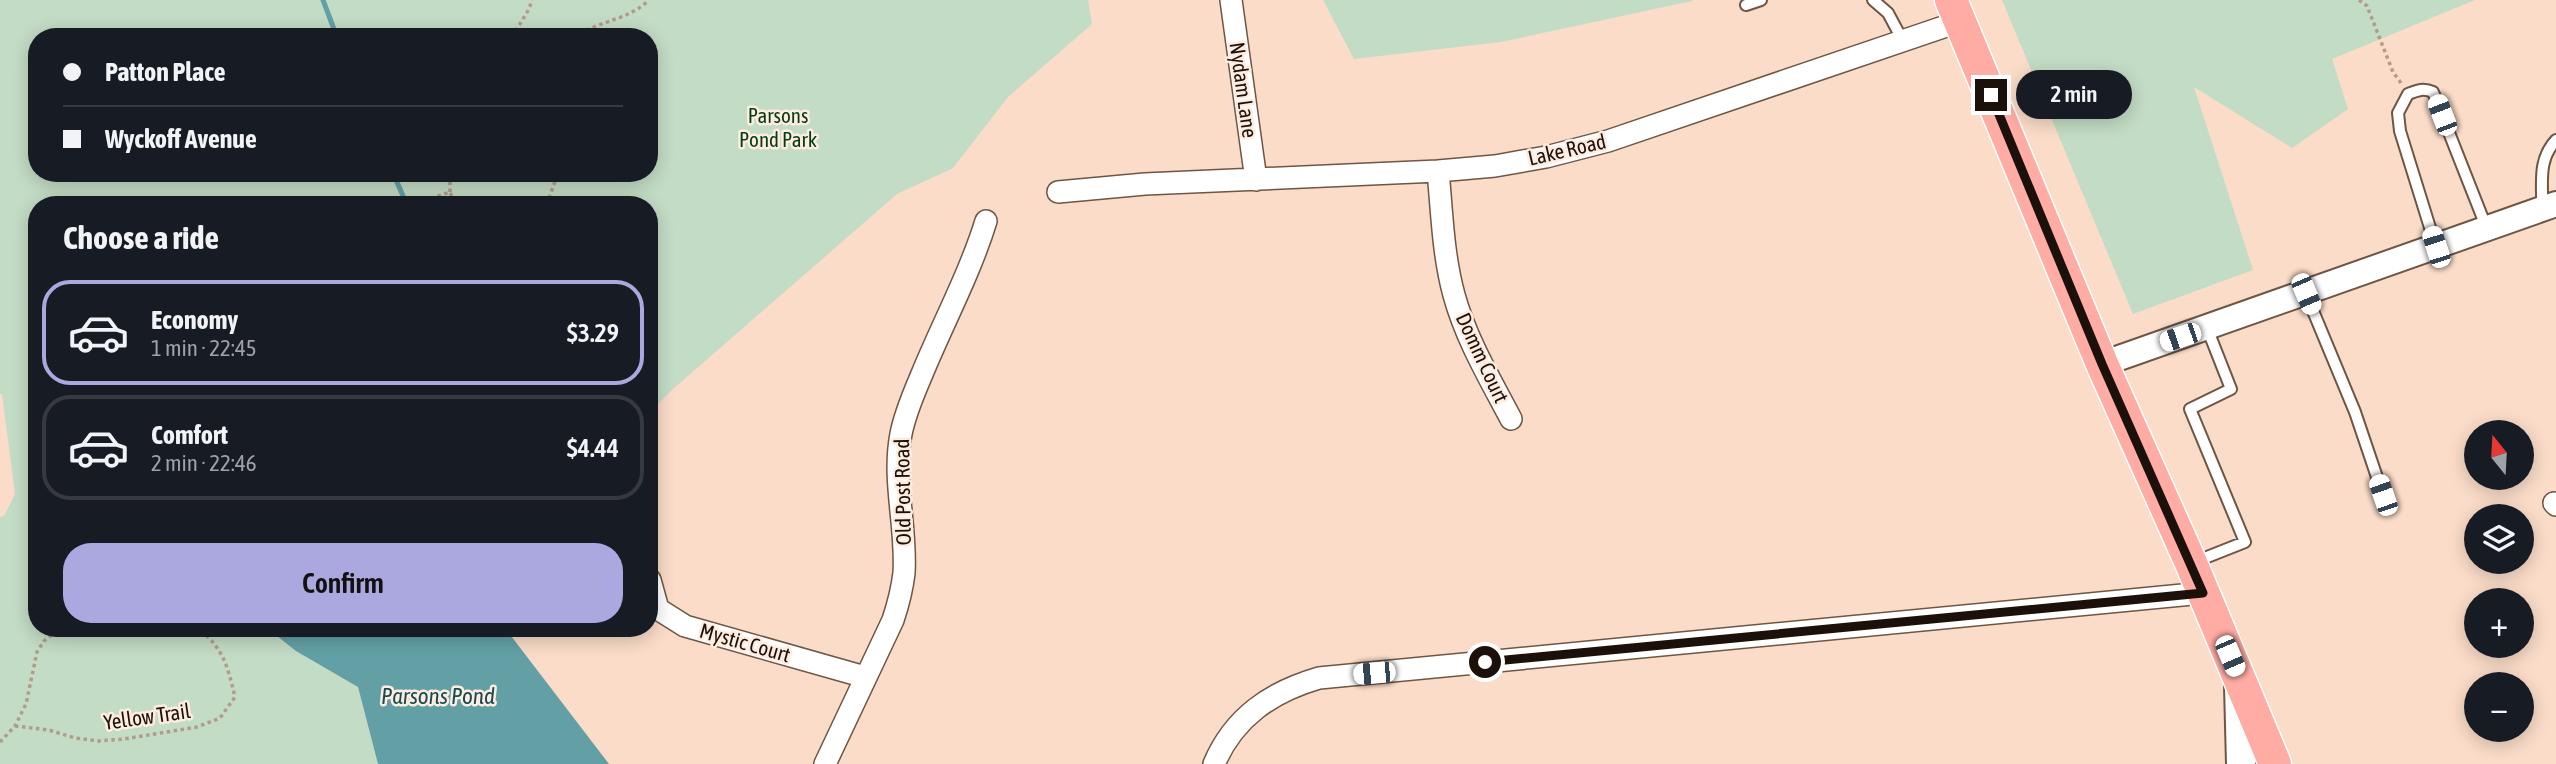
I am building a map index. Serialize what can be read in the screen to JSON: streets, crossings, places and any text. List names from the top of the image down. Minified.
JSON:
{"streets":{"street":["Nydam Lane","Lake Road","Domm Court","Old Post Road","Mystic Court"],"path":["Yellow Trail"]},"crossings":[["Nydam Lane","Lake Road"],["Lake Road","Domm Court"],["Old Post Road","Mystic Court"]],"water":["Parsons Pond"],"parks":["Parsons Pond Park"],"north":"top","page":{"banner":["Patton Place","Wyckoff Avenue"],"bubble":"2 min","heading":"Choose a ride","list":[{"name":"Economy","note":"1 min · 22:45","value":"$3.29"},{"name":"Comfort","note":"2 min · 22:46","value":"$4.44"}],"map_buttons":["+","−"],"buttons":"Confirm"}}
